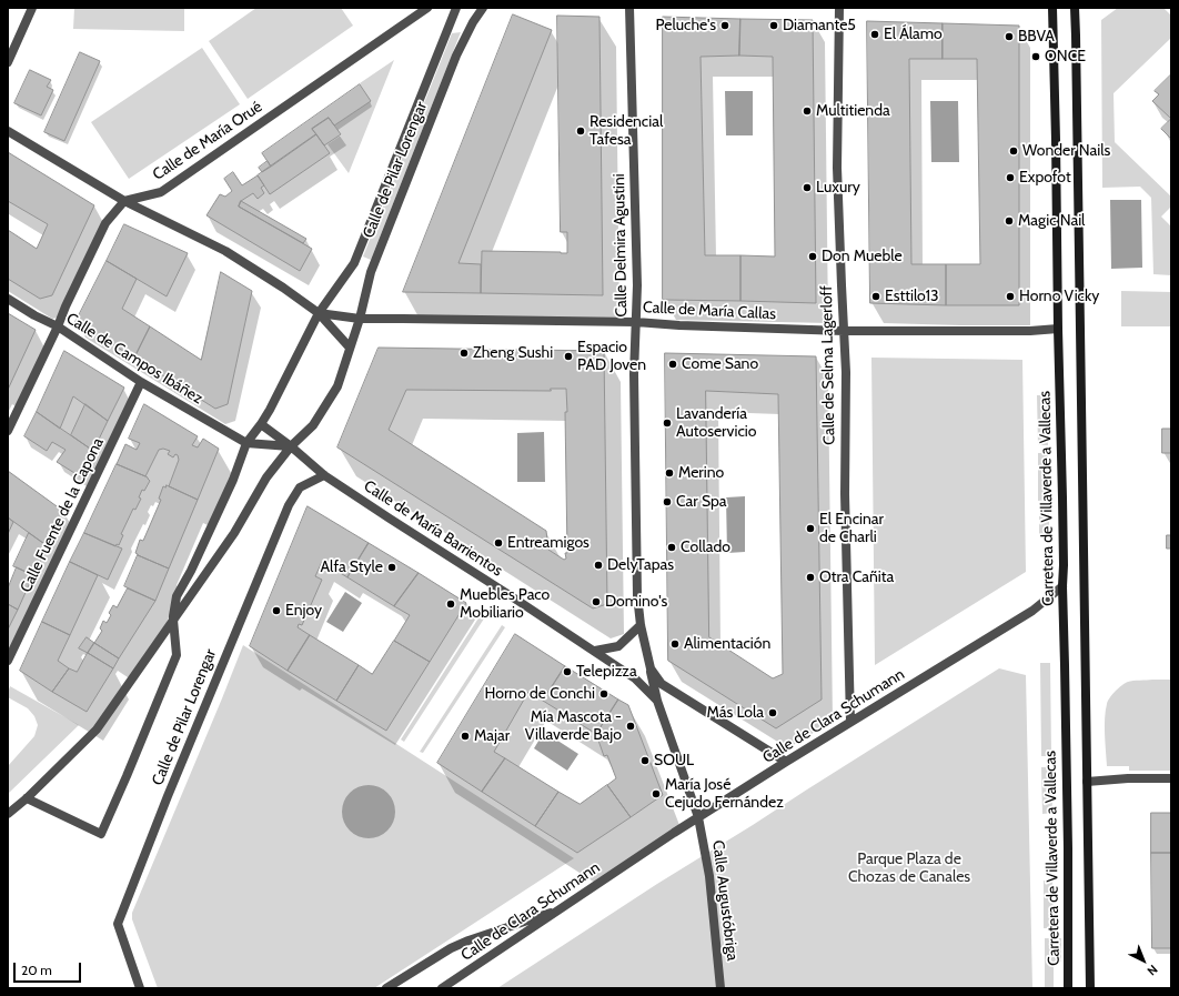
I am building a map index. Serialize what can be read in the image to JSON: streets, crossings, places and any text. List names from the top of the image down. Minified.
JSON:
{"streets":{"main road":["Carretera de Villaverde a Vallecas"],"street":["Calle de María Orué","Calle de Pilar Lorengar","Calle Delmira Agustini","Calle de María Callas","Calle de Campos Ibáñez","Calle de Selma Lagerloff","Calle Fuente de la Capona","Calle de María Barrientos","Calle de Clara Schumann","Calle Augustóbriga"]},"crossings":[["Calle de Pilar Lorengar","Calle de María Callas"],["Calle de Pilar Lorengar","Calle de Campos Ibáñez"],["Calle de Pilar Lorengar","Calle de María Barrientos"],["Calle Delmira Agustini","Calle de María Callas"],["Calle Delmira Agustini","Calle de María Barrientos"],["Calle Delmira Agustini","Calle de Clara Schumann"],["Calle Delmira Agustini","Calle Augustóbriga"],["Calle de María Callas","Calle de Selma Lagerloff"],["Calle de María Callas","Carretera de Villaverde a Vallecas"],["Calle de Campos Ibáñez","Calle Fuente de la Capona"],["Calle de Campos Ibáñez","Calle de María Barrientos"],["Calle de Selma Lagerloff","Calle de Clara Schumann"],["Carretera de Villaverde a Vallecas","Calle de Clara Schumann"],["Calle de Clara Schumann","Calle Augustóbriga"]],"parks":["Parque Plaza de Chozas de Canales"],"places":["Peluche's","Diamante5","El Álamo","BBVA","ONCE","Multitienda","Residencial Tafesa","Wonder Nails","Expofot","Luxury","Magic Nail","Don Mueble","Esttilo13","Horno Vicky","Zheng Sushi","Espacio PAD Joven","Come Sano","Lavandería Autoservicio","Merino","Car Spa","El Encinar de Charli","Entreamigos","Collado","DelyTapas","Alfa Style","Otra Cañita","Domino's","Muebles Paco Mobiliario","Enjoy","Alimentación","Telepizza","Horno de Conchi","Más Lola","Mía Mascota - Villaverde Bajo","Majar","SOUL","María José Cejudo Fernández"],"scale_bar":"20 m","north":"bottom right"}
